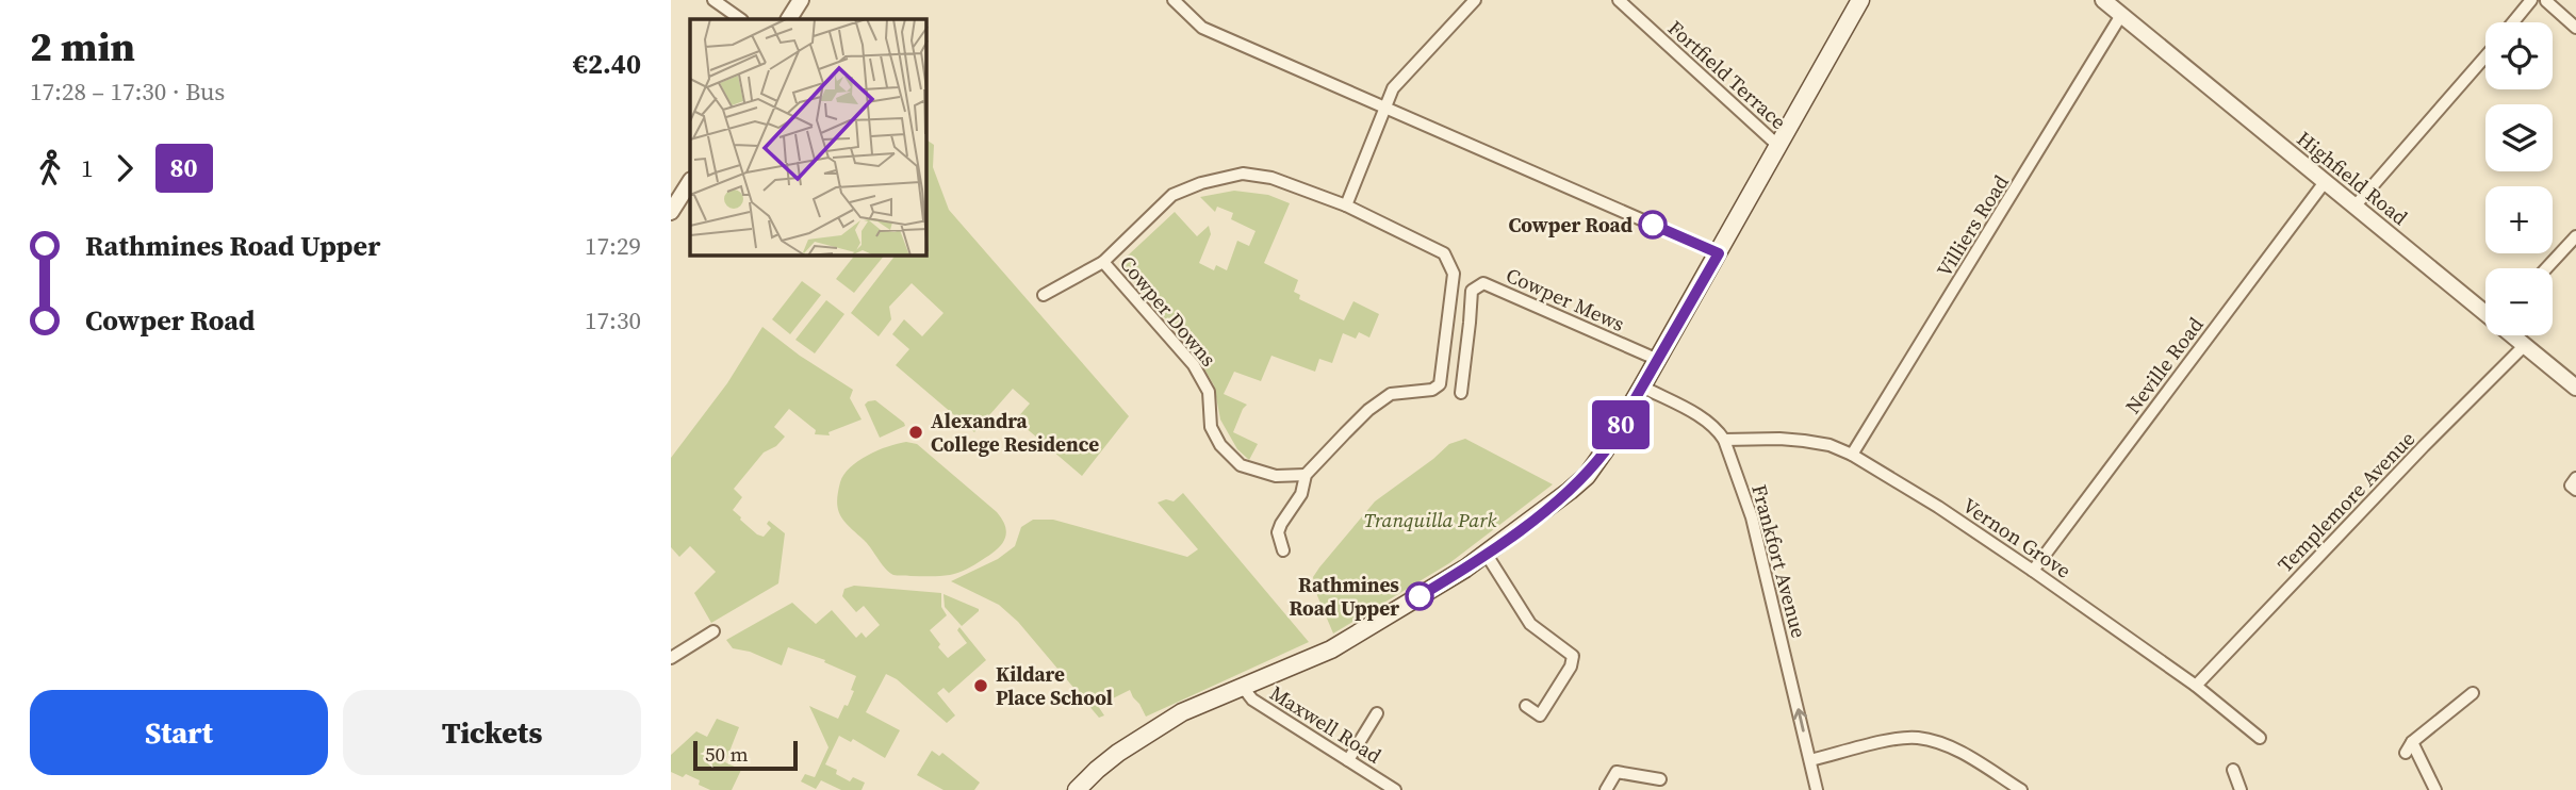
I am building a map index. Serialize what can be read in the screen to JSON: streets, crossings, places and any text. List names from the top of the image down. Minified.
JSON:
{"streets":{"street":["Fortfield Terrace","Highfield Road","Villiers Road","Cowper Mews","Cowper Downs","Neville Road","Templemore Avenue","Vernon Grove","Frankfort Avenue","Maxwell Road"]},"crossings":[["Highfield Road","Villiers Road"],["Highfield Road","Neville Road"],["Highfield Road","Templemore Avenue"],["Villiers Road","Vernon Grove"],["Neville Road","Vernon Grove"],["Templemore Avenue","Vernon Grove"],["Vernon Grove","Frankfort Avenue"]],"one_way":["Frankfort Avenue"],"parks":["Tranquilla Park"],"places":["Cowper Road","Alexandra College Residence","Rathmines Road Upper","Kildare Place School"],"lines":["bus line 80"],"scale_bar":"50 m","page":{"heading":["2 min","17:28 – 17:30 · Bus","€2.40"],"on_map":"80","map_buttons":["+","−"],"legs":["1","80"],"list":[{"name":"Rathmines Road Upper","value":"17:29"},{"name":"Cowper Road","value":"17:30"}],"buttons":["Start","Tickets"],"scale":"50 m"}}
